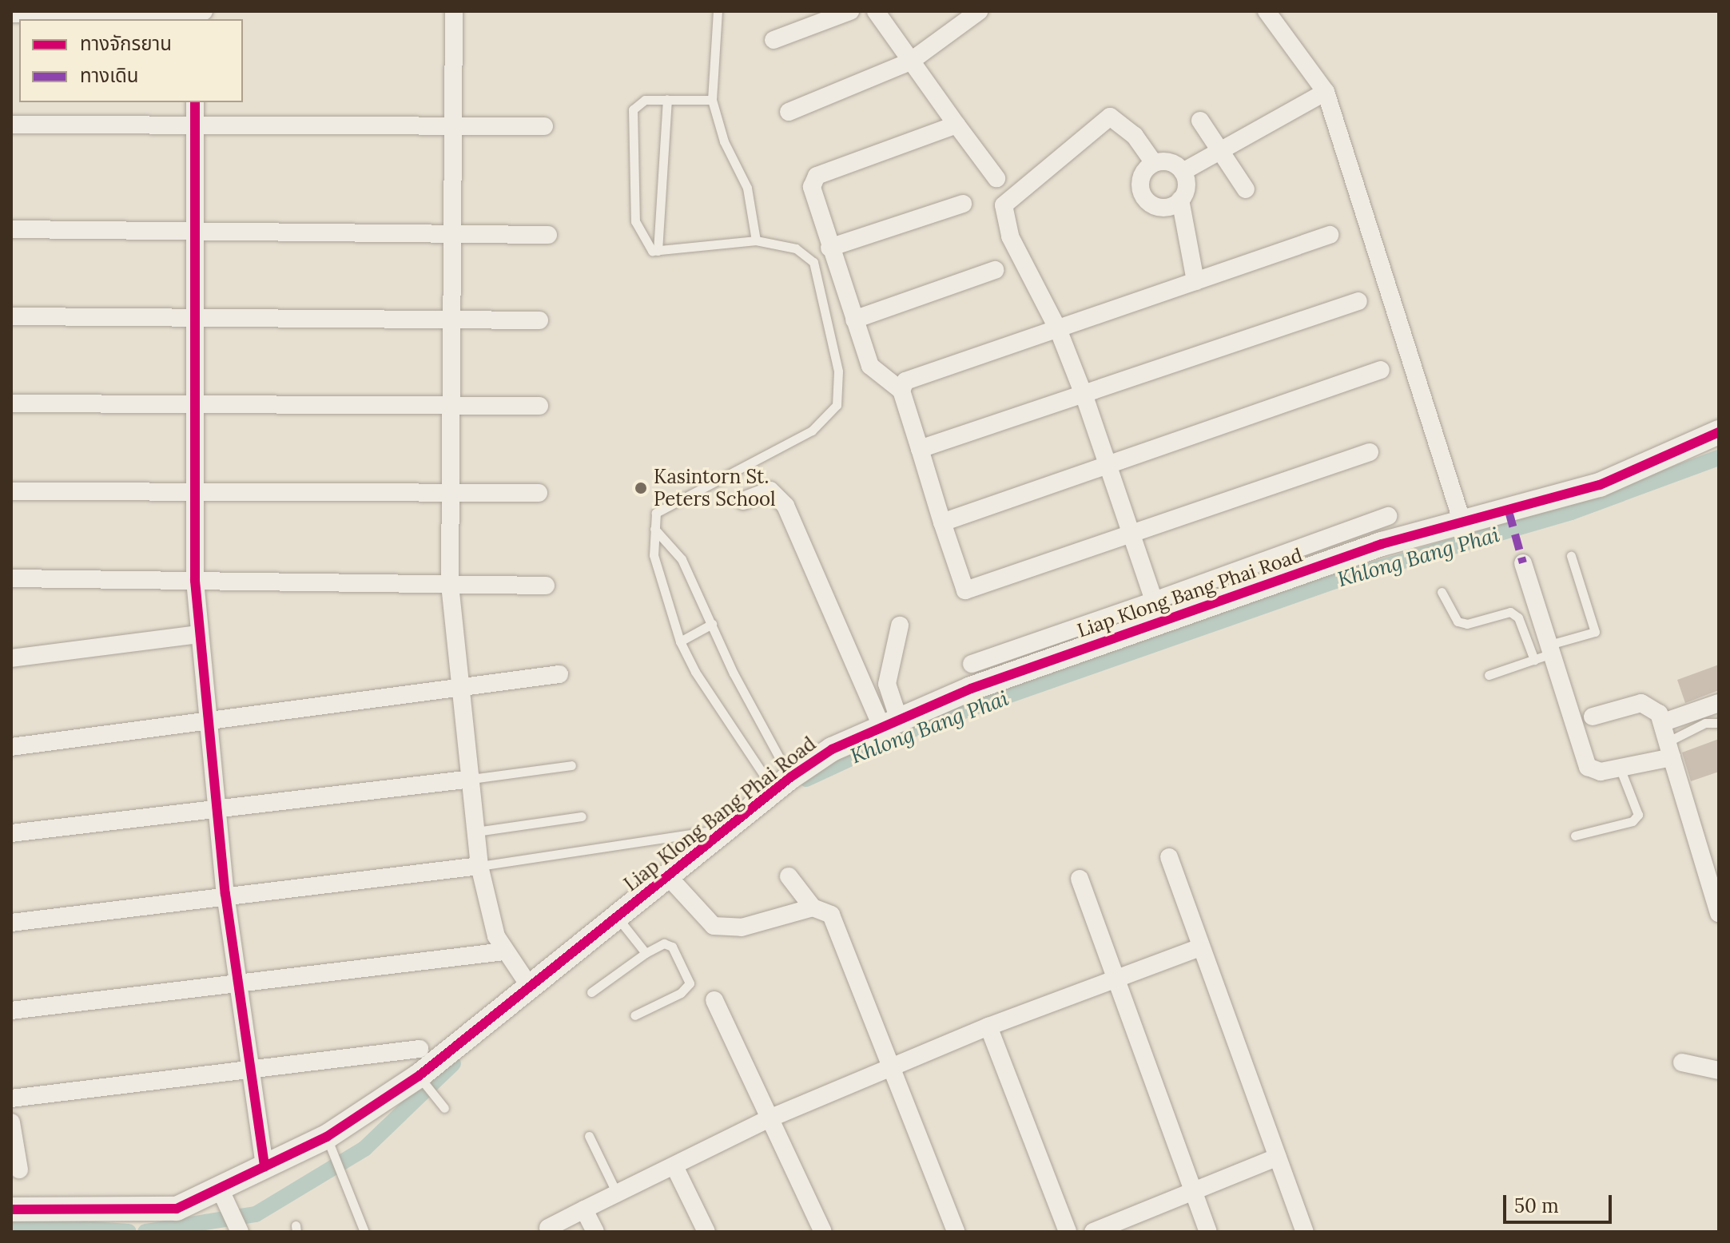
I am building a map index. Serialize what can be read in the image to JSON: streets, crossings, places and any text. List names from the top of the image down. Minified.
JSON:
{"streets":{"street":["Liap Klong Bang Phai Road"]},"water":["Khlong Bang Phai"],"places":["Kasintorn St. Peters School"],"legend":["ทางจักรยาน","ทางเดิน"],"scale_bar":"50 m"}
